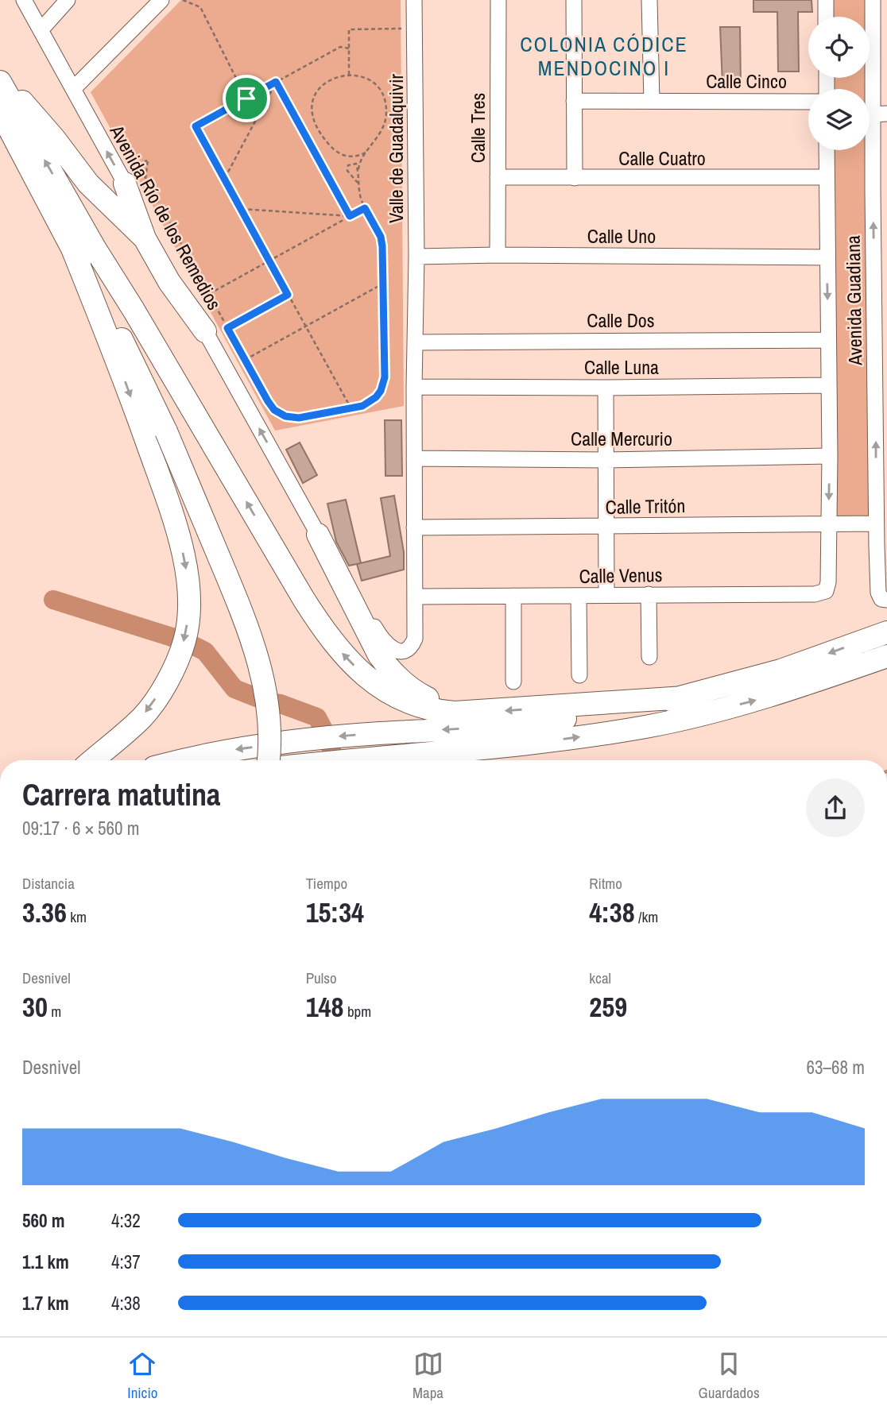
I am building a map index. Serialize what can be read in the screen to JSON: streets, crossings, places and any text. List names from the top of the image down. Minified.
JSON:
{"streets":{"street":["Calle Cinco","Calle Tres","Valle de Guadalquivir","Calle Cuatro","Avenida Río de los Remedios","Calle Uno","Avenida Guadiana","Calle Dos","Calle Luna","Calle Mercurio","Calle Tritón","Calle Venus"]},"crossings":[["Calle Tres","Calle Cuatro"],["Calle Tres","Calle Uno"],["Valle de Guadalquivir","Avenida Río de los Remedios"],["Valle de Guadalquivir","Calle Uno"],["Valle de Guadalquivir","Calle Dos"],["Valle de Guadalquivir","Calle Luna"],["Valle de Guadalquivir","Calle Mercurio"],["Valle de Guadalquivir","Calle Tritón"],["Valle de Guadalquivir","Calle Venus"],["Calle Cuatro","Avenida Guadiana"],["Avenida Río de los Remedios","Calle Venus"],["Calle Uno","Avenida Guadiana"],["Avenida Guadiana","Calle Dos"],["Avenida Guadiana","Calle Luna"],["Avenida Guadiana","Calle Mercurio"],["Avenida Guadiana","Calle Tritón"],["Avenida Guadiana","Calle Venus"]],"one_way":["Avenida Río de los Remedios"],"districts":["COLONIA CÓDICE MENDOCINO I"],"page":{"heading":["Carrera matutina","09:17 · 6 × 560 m"],"stats":[["Distancia","3.36 km"],["Tiempo","15:34"],["Ritmo","4:38 /km"],["Desnivel","30 m"],["Pulso","148 bpm"],["kcal","259"]],"chart":["Desnivel","63–68 m"],"list":[{"name":"560 m","note":"4:32"},{"name":"1.1 km","note":"4:37"},{"name":"1.7 km","note":"4:38"}],"tabs":["Inicio","Mapa","Guardados"]}}
